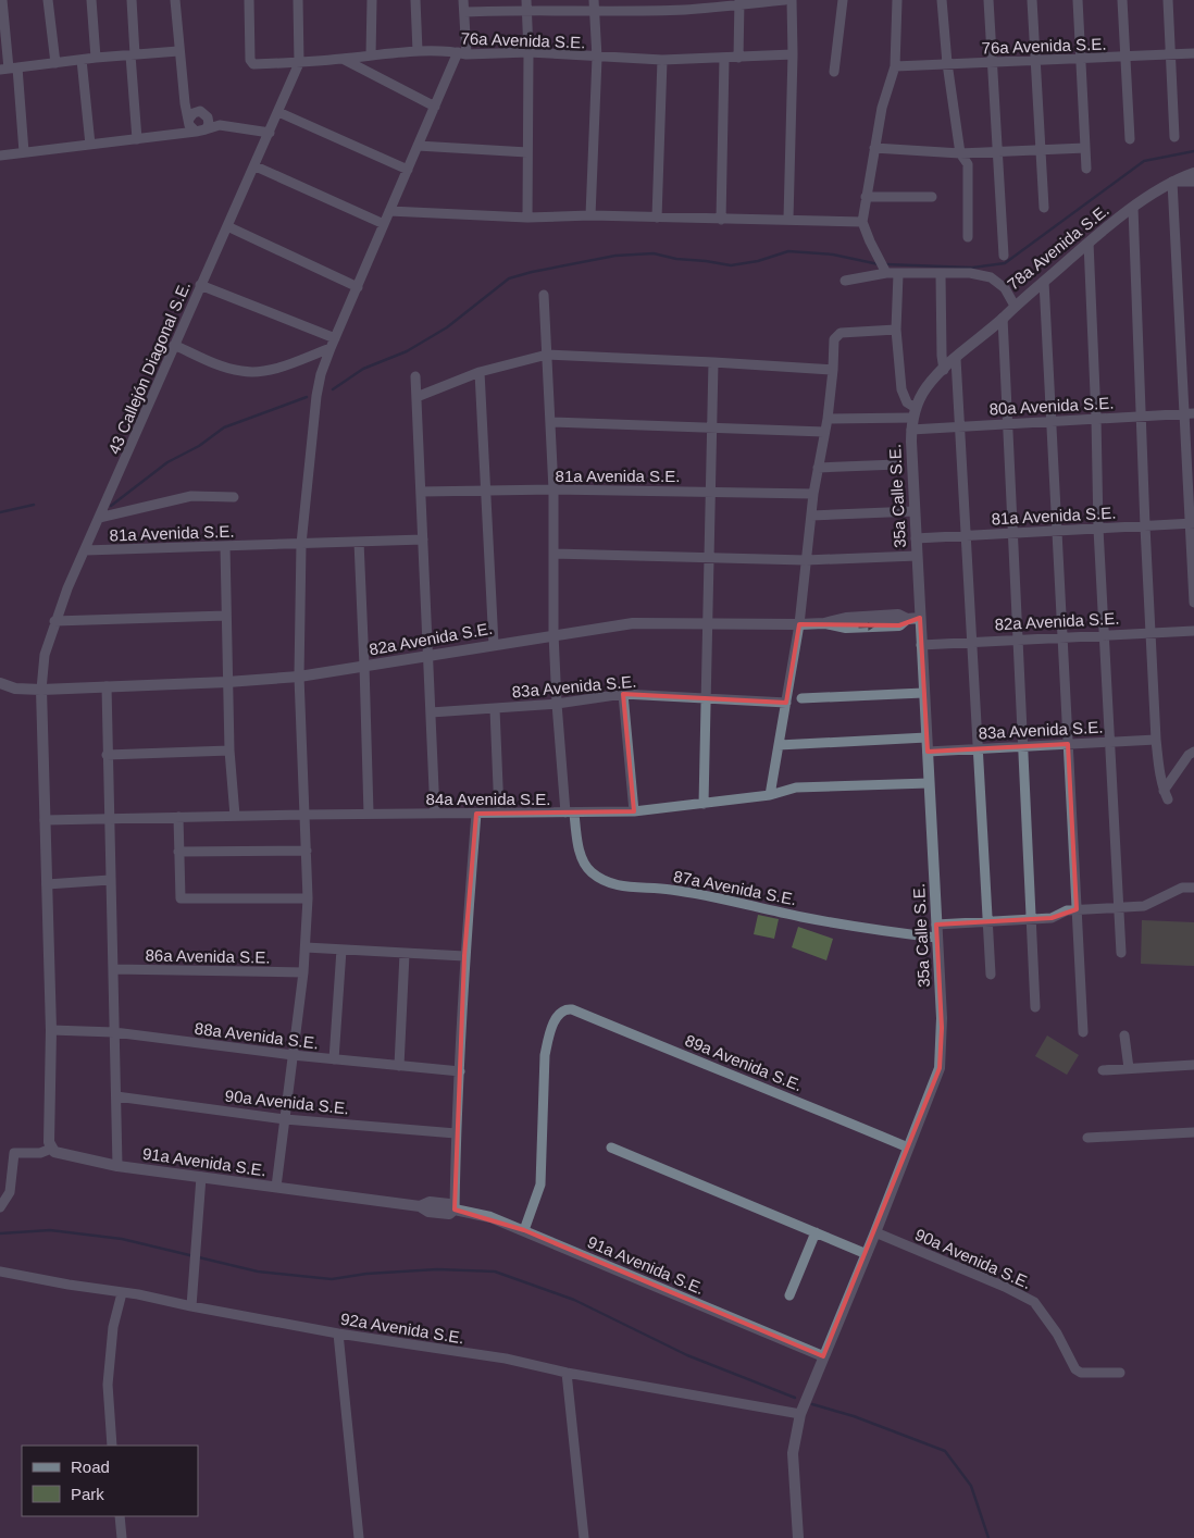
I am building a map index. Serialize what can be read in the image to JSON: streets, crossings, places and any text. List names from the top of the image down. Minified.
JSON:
{"streets":{"street":["76a Avenida S.E.","78a Avenida S.E.","43 Callejón Diagonal S.E.","80a Avenida S.E.","81a Avenida S.E.","35a Calle S.E.","82a Avenida S.E.","83a Avenida S.E.","84a Avenida S.E.","87a Avenida S.E.","86a Avenida S.E.","88a Avenida S.E.","89a Avenida S.E.","90a Avenida S.E.","91a Avenida S.E.","92a Avenida S.E."]},"crossings":[["76a Avenida S.E.","43 Callejón Diagonal S.E."],["43 Callejón Diagonal S.E.","81a Avenida S.E."],["43 Callejón Diagonal S.E.","82a Avenida S.E."],["80a Avenida S.E.","35a Calle S.E."],["81a Avenida S.E.","35a Calle S.E."],["81a Avenida S.E.","87a Avenida S.E."],["35a Calle S.E.","82a Avenida S.E."],["35a Calle S.E.","83a Avenida S.E."],["35a Calle S.E.","84a Avenida S.E."],["35a Calle S.E.","87a Avenida S.E."],["35a Calle S.E.","89a Avenida S.E."],["35a Calle S.E.","90a Avenida S.E."],["35a Calle S.E.","91a Avenida S.E."],["35a Calle S.E.","92a Avenida S.E."],["82a Avenida S.E.","87a Avenida S.E."],["83a Avenida S.E.","87a Avenida S.E."],["84a Avenida S.E.","87a Avenida S.E."],["89a Avenida S.E.","91a Avenida S.E."]],"legend":["Road","Park"]}
